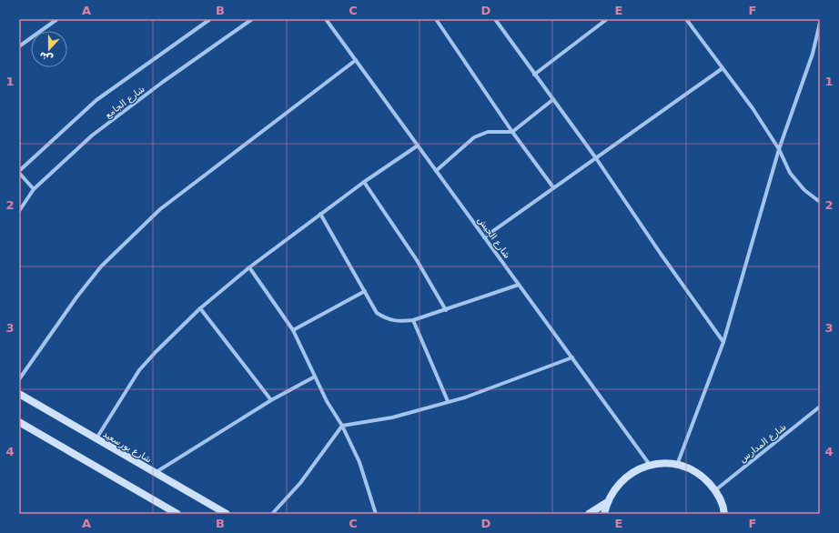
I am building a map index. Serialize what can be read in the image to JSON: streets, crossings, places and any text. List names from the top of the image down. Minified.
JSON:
{"streets":{"street":["شارع الجامع","شارع الجيش","شارع المدارس","شارع بورسعيد"]},"north":"bottom","grid":{"columns":["A","B","C","D","E","F"],"rows":["1","2","3","4"]}}
